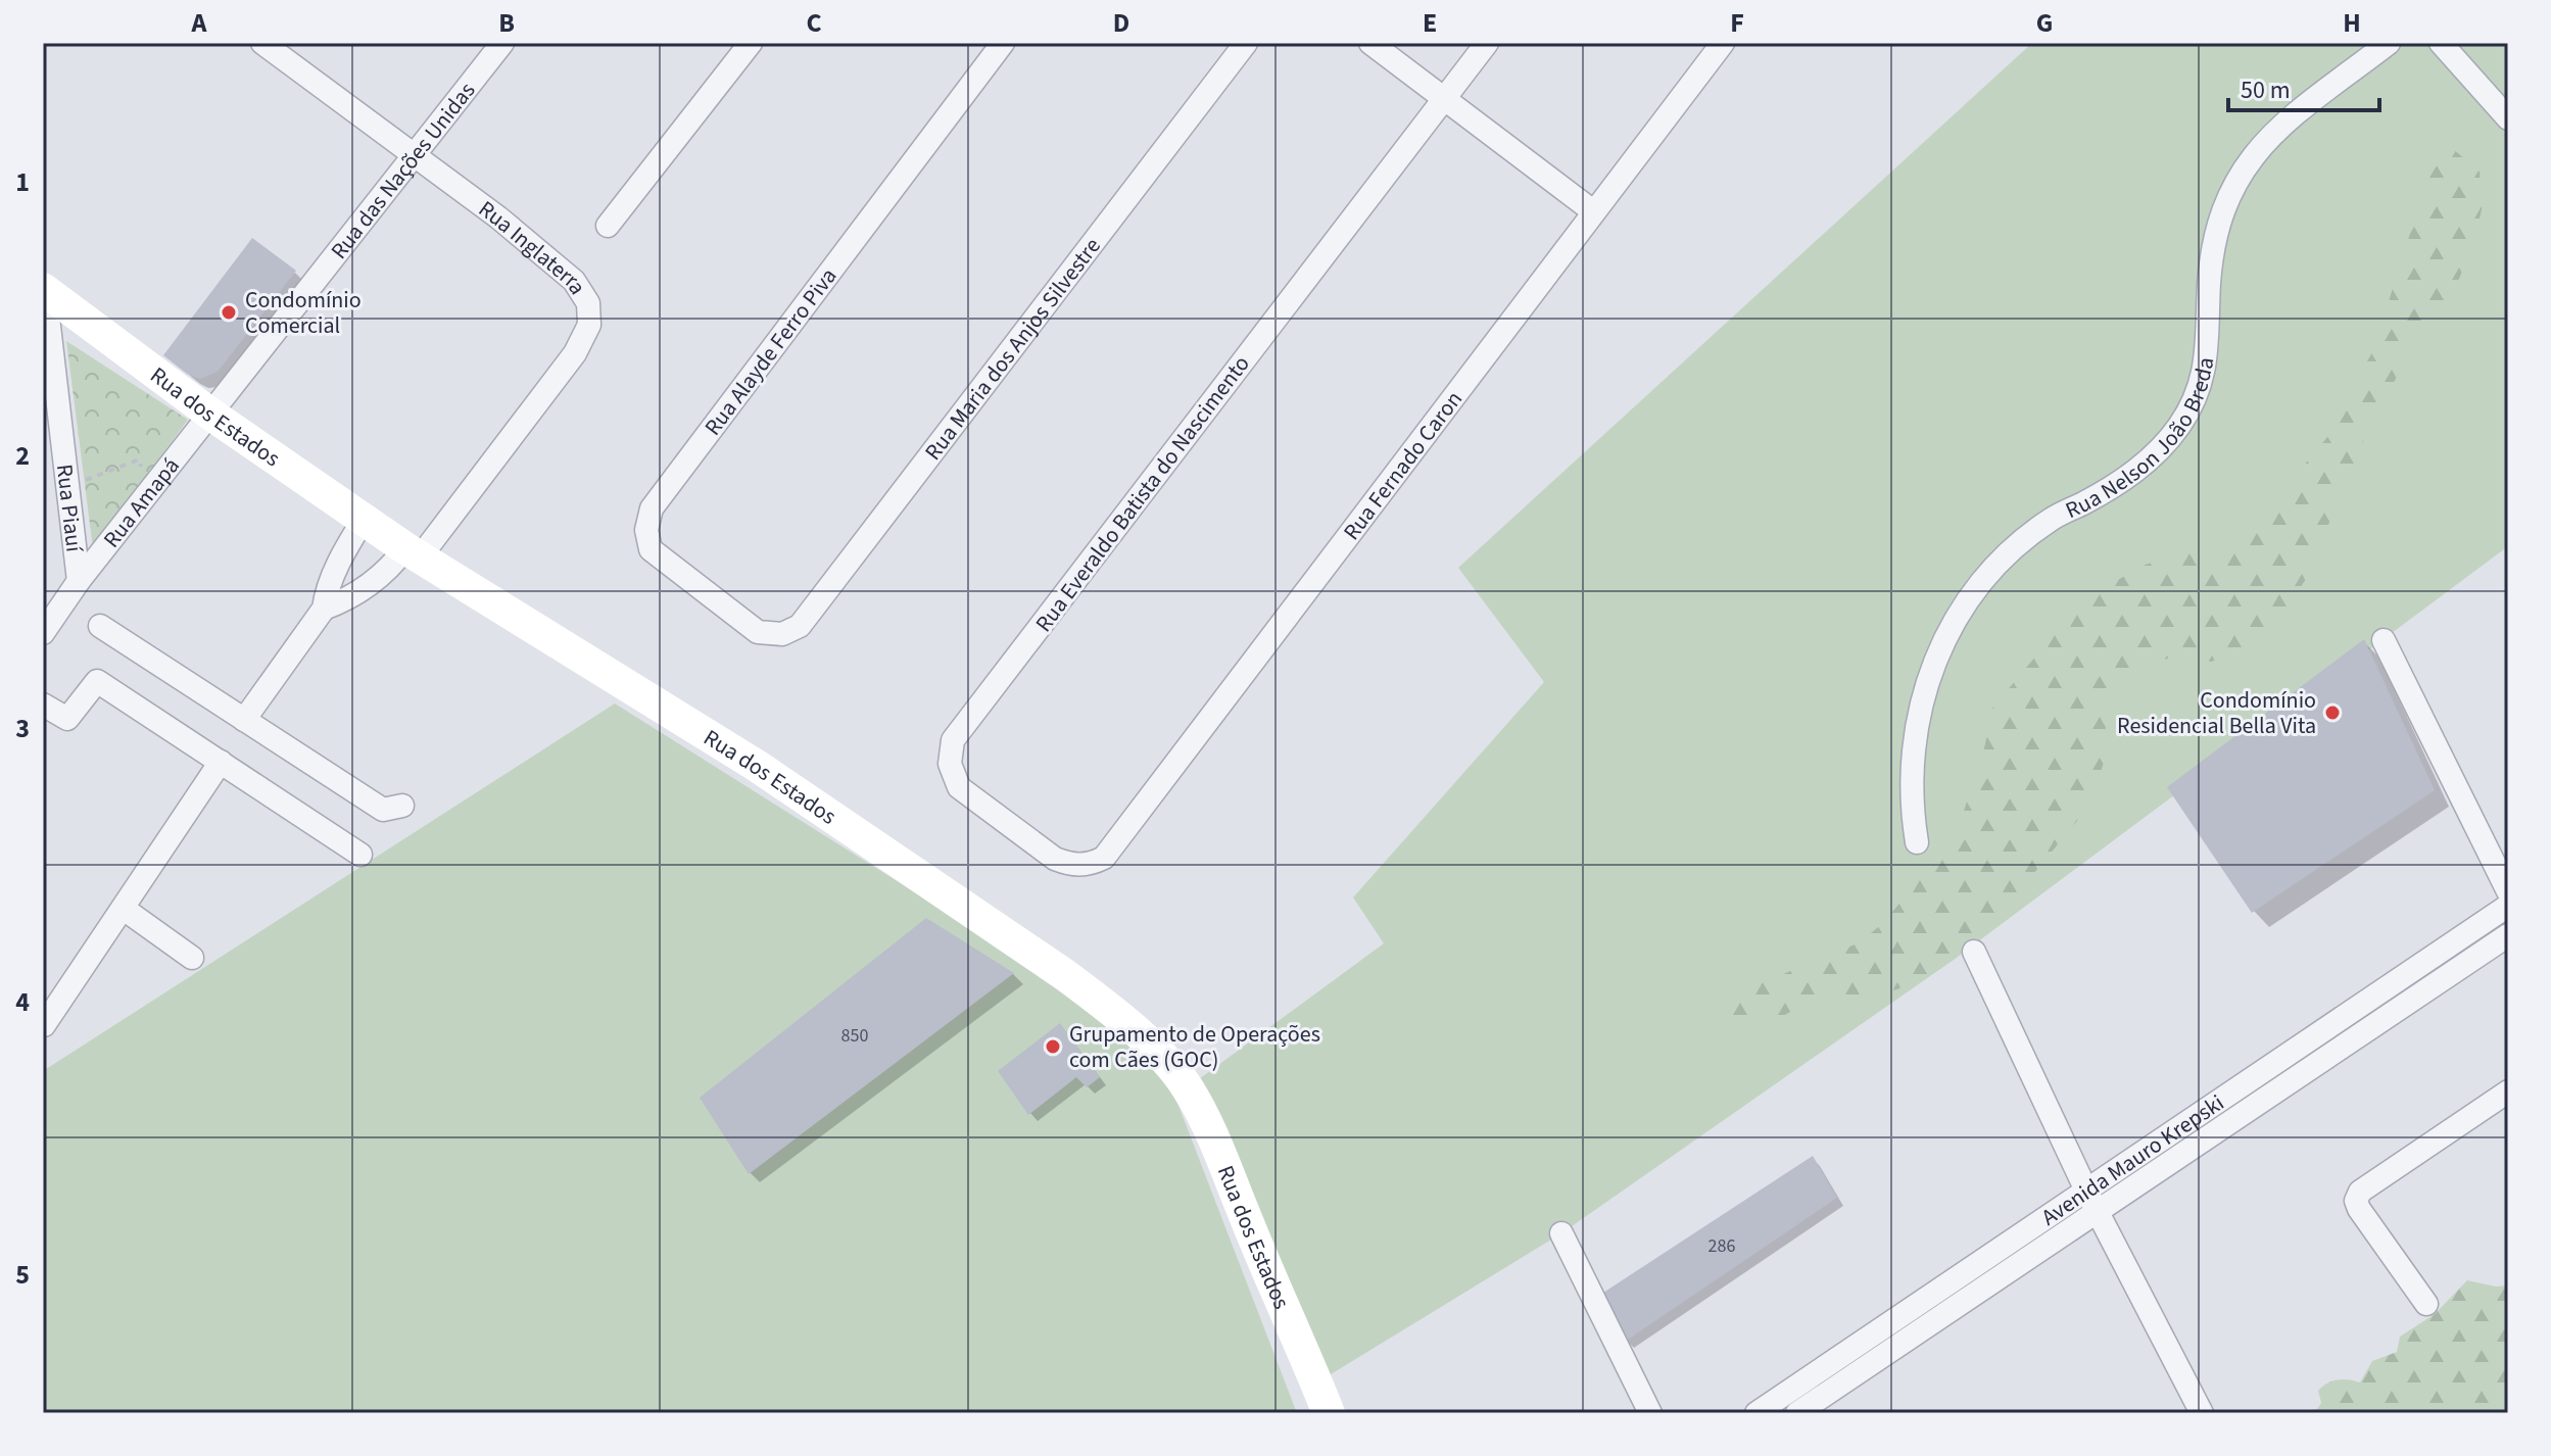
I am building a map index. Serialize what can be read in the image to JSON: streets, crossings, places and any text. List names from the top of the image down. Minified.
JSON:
{"streets":{"street":["Rua das Nações Unidas","Rua Inglaterra","Rua Maria dos Anjos Silvestre","Rua Alayde Ferro Piva","Rua dos Estados","Rua Nelson João Breda","Rua Fernado Caron","Rua Everaldo Batista do Nascimento","Rua Amapá","Rua Piauí","Avenida Mauro Krepski"]},"crossings":[["Rua das Nações Unidas","Rua Inglaterra"],["Rua das Nações Unidas","Rua dos Estados"],["Rua das Nações Unidas","Rua Amapá"],["Rua Inglaterra","Rua dos Estados"],["Rua Maria dos Anjos Silvestre","Rua Alayde Ferro Piva"],["Rua dos Estados","Rua Amapá"],["Rua dos Estados","Rua Piauí"],["Rua Fernado Caron","Rua Everaldo Batista do Nascimento"],["Rua Amapá","Rua Piauí"]],"places":["Condomínio Comercial","Condomínio Residencial Bella Vita","Grupamento de Operações com Cães (GOC)"],"house_numbers":["850","286"],"scale_bar":"50 m","grid":{"columns":["A","B","C","D","E","F","G","H"],"rows":["1","2","3","4","5"]}}
